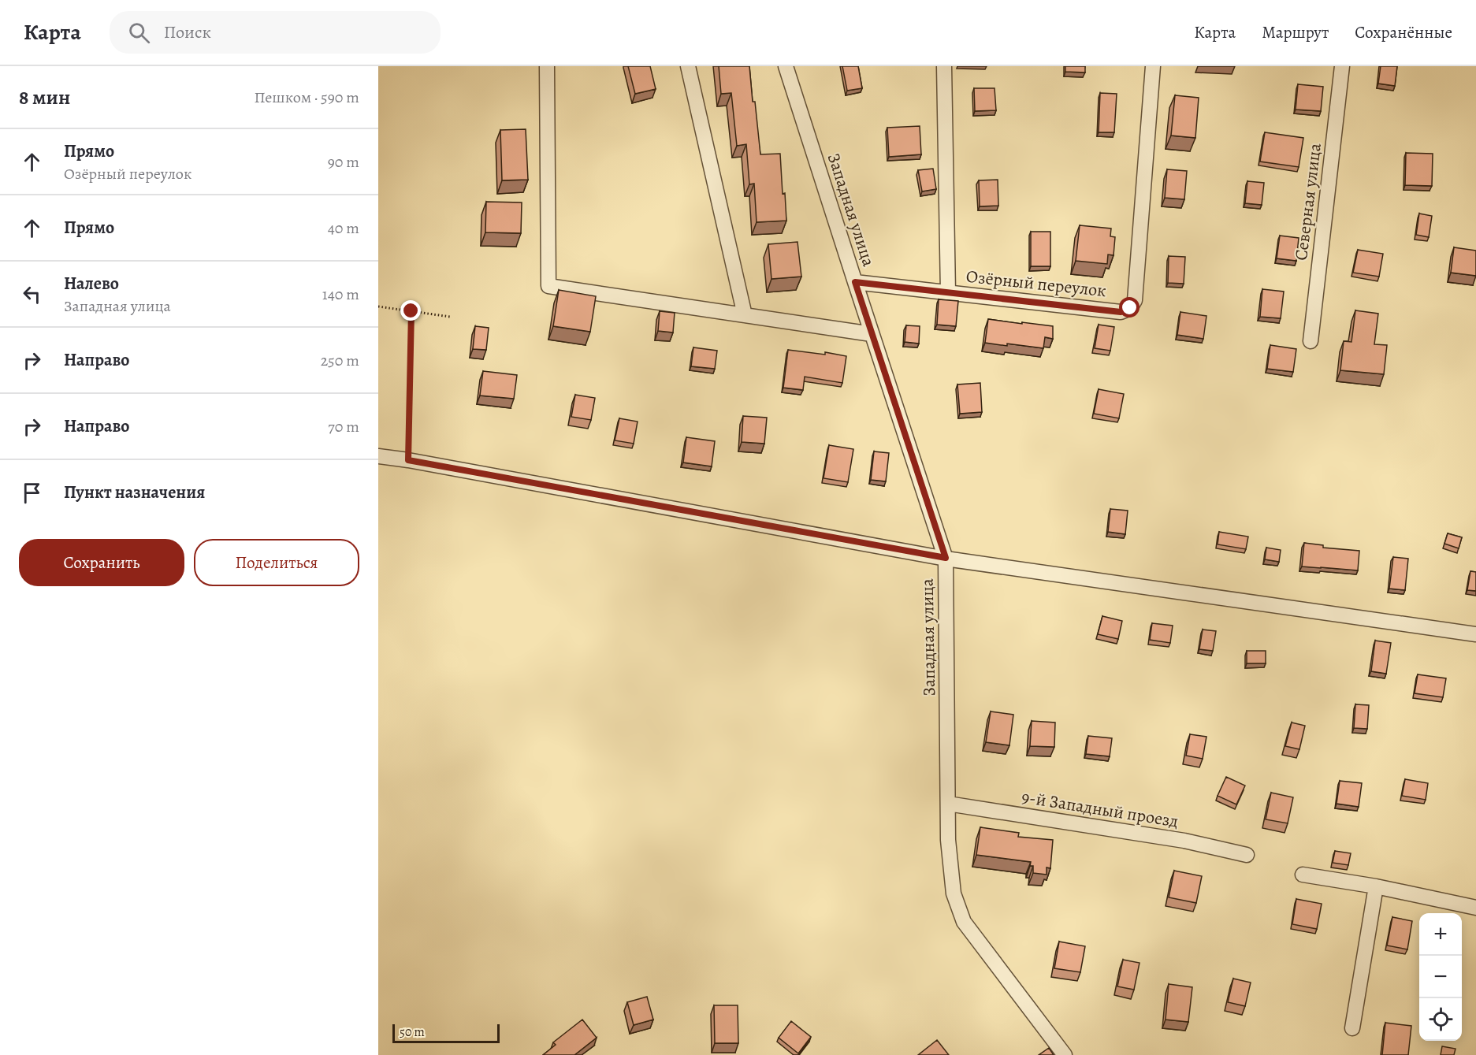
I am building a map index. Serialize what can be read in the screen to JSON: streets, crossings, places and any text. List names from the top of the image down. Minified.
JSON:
{"streets":{"street":["Северная улица","Западная улица","Озёрный переулок","9-й Западный проезд"]},"crossings":[["Западная улица","9-й Западный проезд"]],"scale_bar":"50 m","page":{"header":"Карта","search":"Поиск","nav":["Карта","Маршрут","Сохранённые"],"heading":["8 мин","Пешком · 590 m"],"list":[["Прямо","Озёрный переулок","90 m"],["Прямо","40 m"],["Налево","Западная улица","140 m"],["Направо","250 m"],["Направо","70 m"],"Пункт назначения"],"buttons":["Сохранить","Поделиться"],"map_buttons":["+","−"],"scale":"50 m"}}
